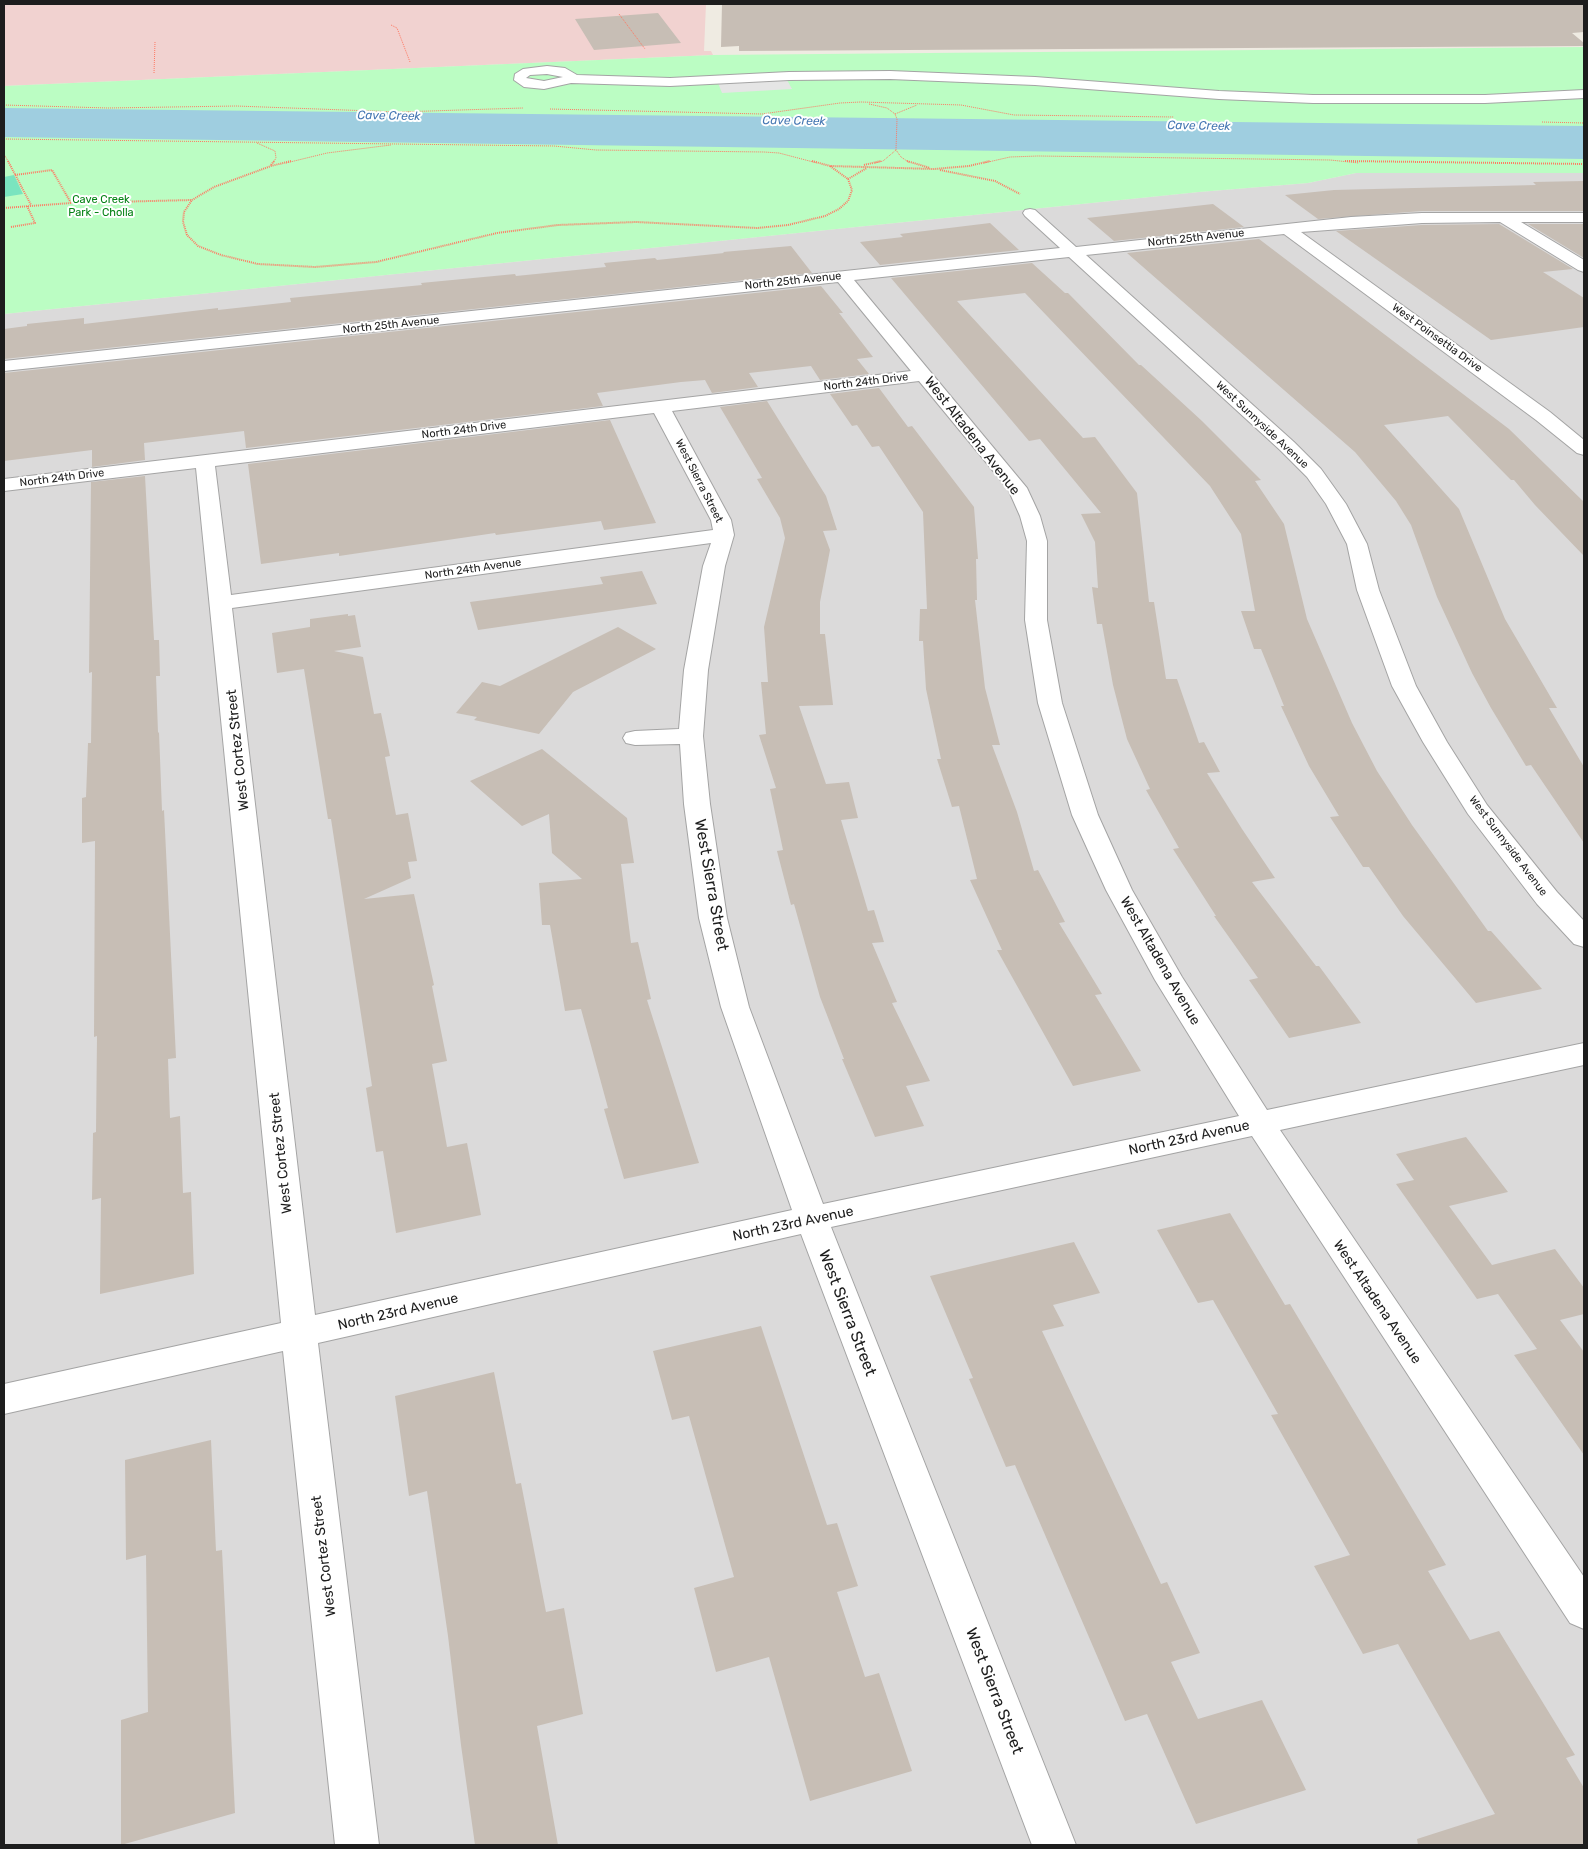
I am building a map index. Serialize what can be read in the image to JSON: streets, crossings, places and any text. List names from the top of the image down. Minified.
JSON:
{"streets":{"street":["North 25th Avenue","West Poinsettia Drive","North 24th Drive","West Sunnyside Avenue","West Altadena Avenue","West Sierra Street","North 24th Avenue","West Cortez Street","North 23rd Avenue"]},"crossings":[["North 25th Avenue","West Poinsettia Drive"],["North 25th Avenue","West Sunnyside Avenue"],["North 25th Avenue","West Altadena Avenue"],["North 24th Drive","West Altadena Avenue"],["North 24th Drive","West Sierra Street"],["North 24th Drive","West Cortez Street"],["West Altadena Avenue","North 23rd Avenue"],["West Sierra Street","North 24th Avenue"],["West Sierra Street","North 23rd Avenue"],["North 24th Avenue","West Cortez Street"],["West Cortez Street","North 23rd Avenue"]],"water":["Cave Creek"],"parks":["Cave Creek Park - Cholla"]}
